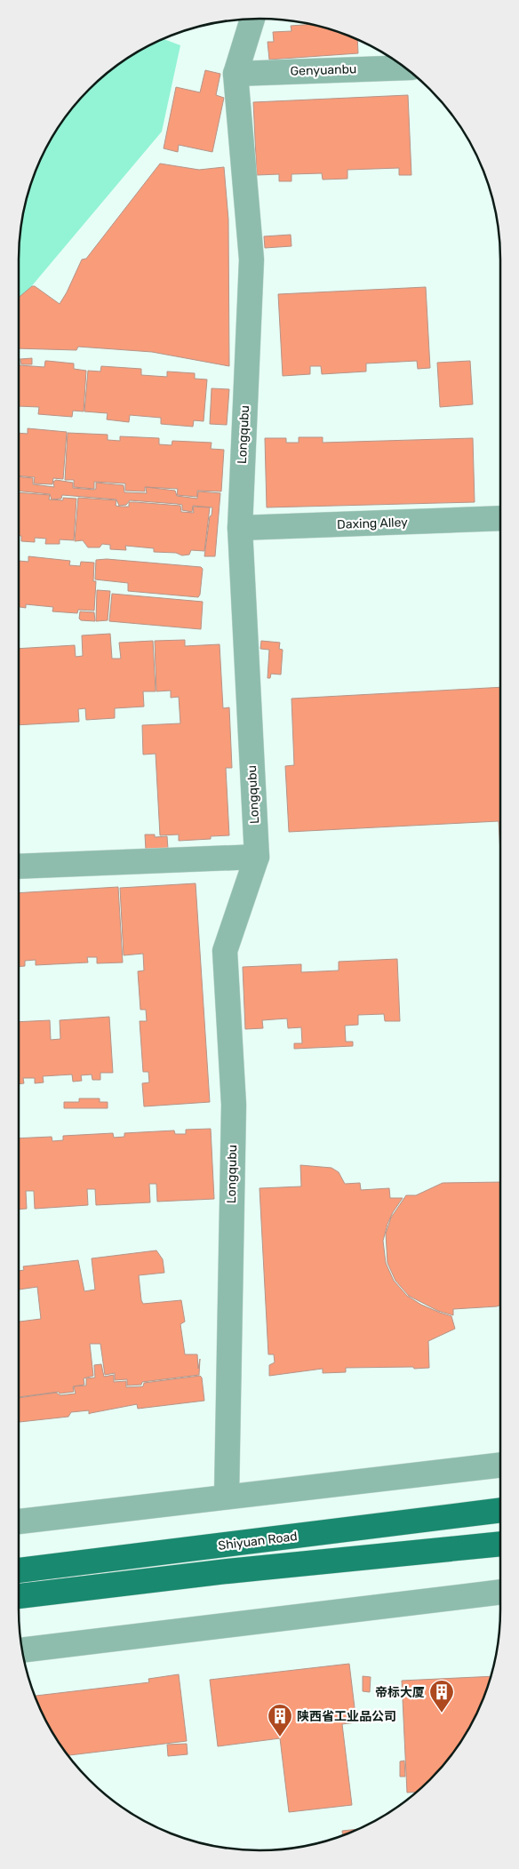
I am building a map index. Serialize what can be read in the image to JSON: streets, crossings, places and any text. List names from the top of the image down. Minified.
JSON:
{"streets":{"main road":["Shiyuan Road"],"street":["Genyuanbu","Longqubu","Daxing Alley"]},"crossings":[["Genyuanbu","Longqubu"],["Longqubu","Daxing Alley"]],"places":{"building":["帝标大厦","陕西省工业品公司"]}}
